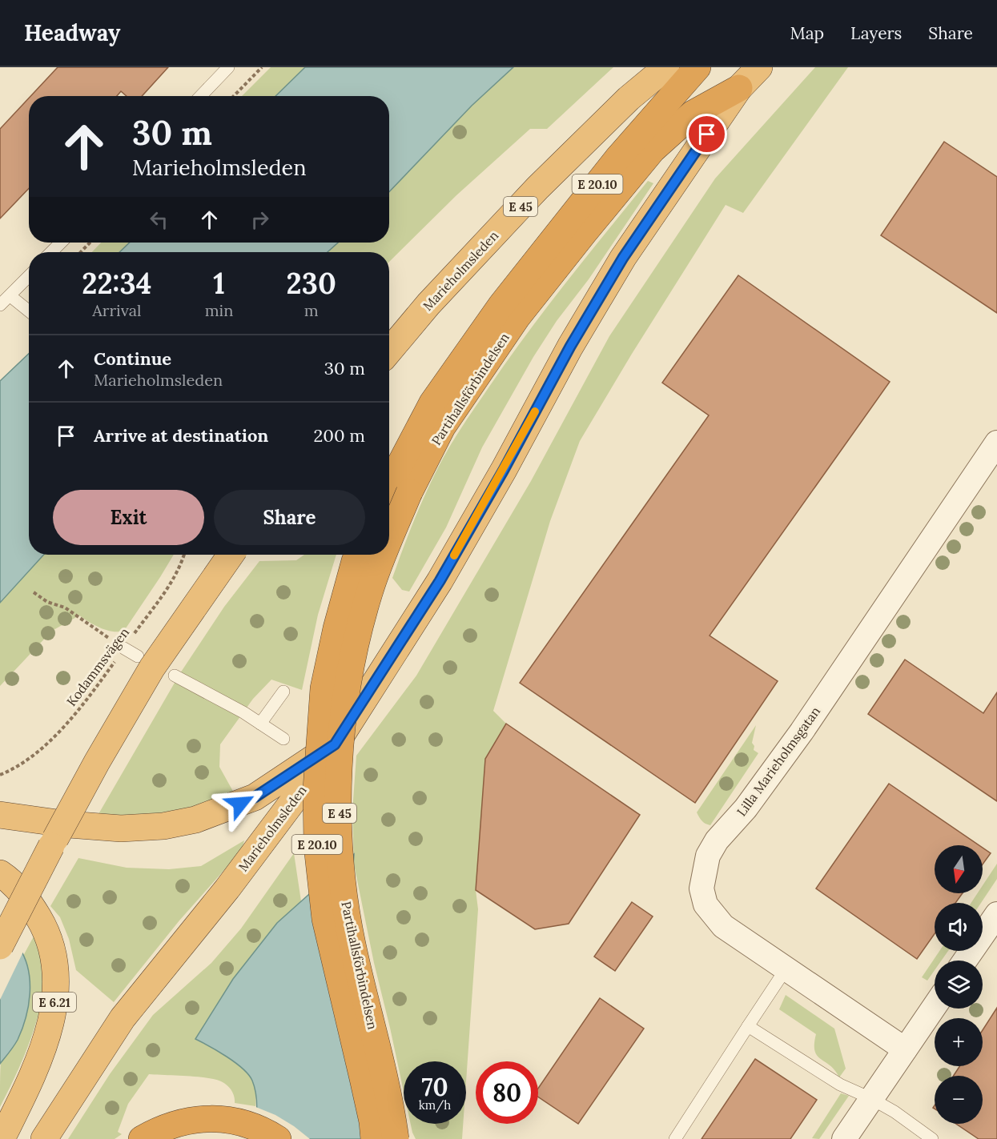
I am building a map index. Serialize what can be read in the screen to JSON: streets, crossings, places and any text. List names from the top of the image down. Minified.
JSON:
{"streets":{"highway":["E 20.10","E 45","Marieholmsleden","Partihallsförbindelsen","E 6.21"],"street":["Lilla Marieholmsgatan"],"path":["Kodammsvägen"]},"crossings":[["Marieholmsleden","Partihallsförbindelsen"]],"north":"bottom","page":{"header":"Headway","nav":["Map","Layers","Share"],"turn":["30 m","Marieholmsleden"],"eta":["22:34","Arrival","1","min","230","m"],"list":[{"name":"Continue","note":"Marieholmsleden","value":"30 m"},{"name":"Arrive at destination","value":"200 m"}],"buttons":["Exit","Share"],"map_buttons":["+","−"],"speed":"70 km/h","limit":"80"}}
